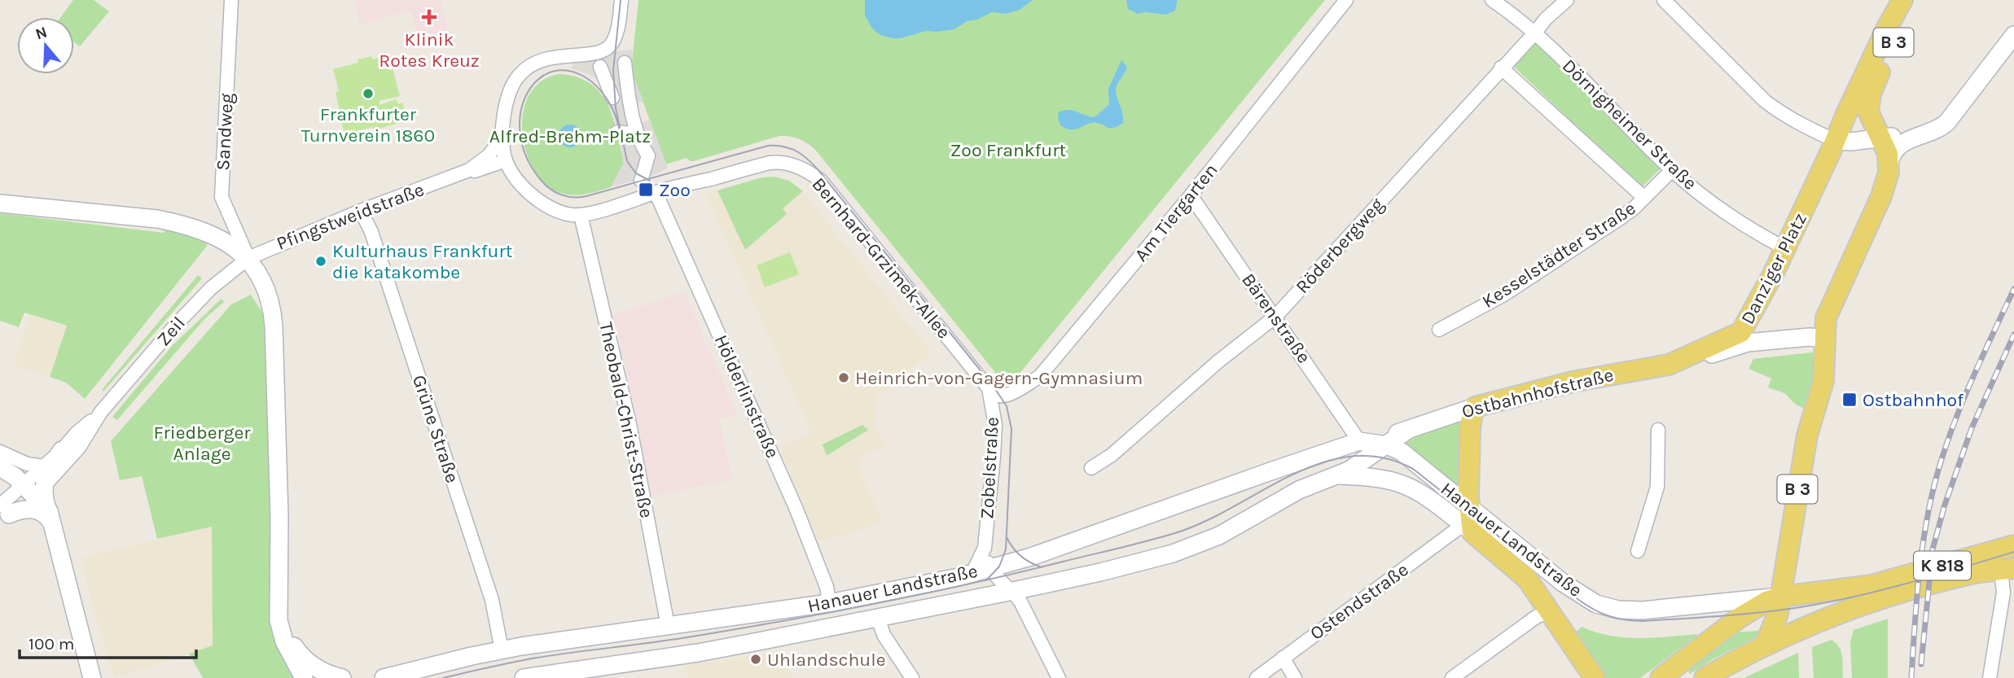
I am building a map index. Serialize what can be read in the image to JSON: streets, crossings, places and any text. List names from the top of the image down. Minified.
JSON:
{"streets":{"main road":["B 3","Danziger Platz","Ostbahnhofstraße","Hanauer Landstraße","K 818"],"street":["Dörnigheimer Straße","Sandweg","Am Tiergarten","Pfingstweidstraße","Röderbergweg","Kesselstädter Straße","Bernhard-Grzimek-Allee","Bärenstraße","Zeil","Hölderlinstraße","Theobald-Christ-Straße","Grüne Straße","Zobelstraße","Ostendstraße"]},"crossings":[["B 3","Danziger Platz"],["B 3","Hanauer Landstraße"],["B 3","K 818"],["Dörnigheimer Straße","Röderbergweg"],["Dörnigheimer Straße","Kesselstädter Straße"],["Dörnigheimer Straße","Danziger Platz"],["Sandweg","Pfingstweidstraße"],["Sandweg","Zeil"],["Am Tiergarten","Bernhard-Grzimek-Allee"],["Am Tiergarten","Bärenstraße"],["Am Tiergarten","Zobelstraße"],["Pfingstweidstraße","Zeil"],["Pfingstweidstraße","Grüne Straße"],["Röderbergweg","Bärenstraße"],["Bernhard-Grzimek-Allee","Hölderlinstraße"],["Bernhard-Grzimek-Allee","Zobelstraße"],["Danziger Platz","Ostbahnhofstraße"],["Bärenstraße","Ostbahnhofstraße"],["Bärenstraße","Hanauer Landstraße"],["Ostbahnhofstraße","Hanauer Landstraße"],["Hölderlinstraße","Hanauer Landstraße"],["Theobald-Christ-Straße","Hanauer Landstraße"],["Grüne Straße","Hanauer Landstraße"],["Zobelstraße","Hanauer Landstraße"],["Hanauer Landstraße","Ostendstraße"]],"parks":["Alfred-Brehm-Platz","Zoo Frankfurt","Friedberger Anlage"],"places":{"health":["Klinik Rotes Kreuz"],"other":["Frankfurter Turnverein 1860","Kulturhaus Frankfurt die katakombe","Heinrich-von-Gagern-Gymnasium","Uhlandschule"],"transit":["Zoo","Ostbahnhof"]},"scale_bar":"100 m","north":"top"}
